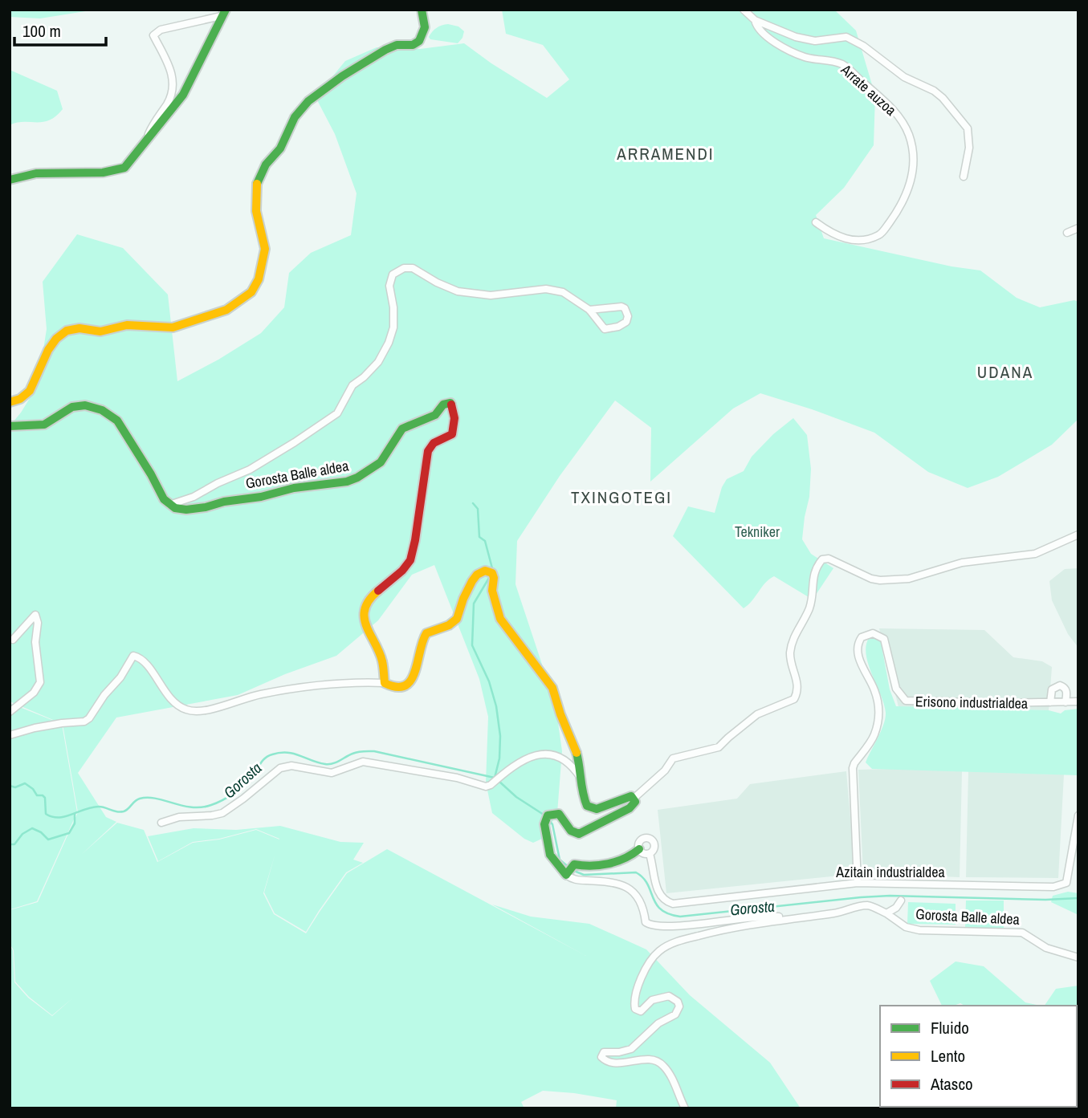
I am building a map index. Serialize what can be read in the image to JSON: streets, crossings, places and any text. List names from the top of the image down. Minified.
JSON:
{"streets":{"street":["Arrate auzoa","Gorosta Balle aldea","Erisono industrialdea","Azitain industrialdea"]},"crossings":[["Erisono industrialdea","Azitain industrialdea"]],"districts":["ARRAMENDI","UDANA","TXINGOTEGI"],"water":["Gorosta"],"parks":["Tekniker"],"legend":["Fluido","Lento","Atasco"],"scale_bar":"100 m"}
